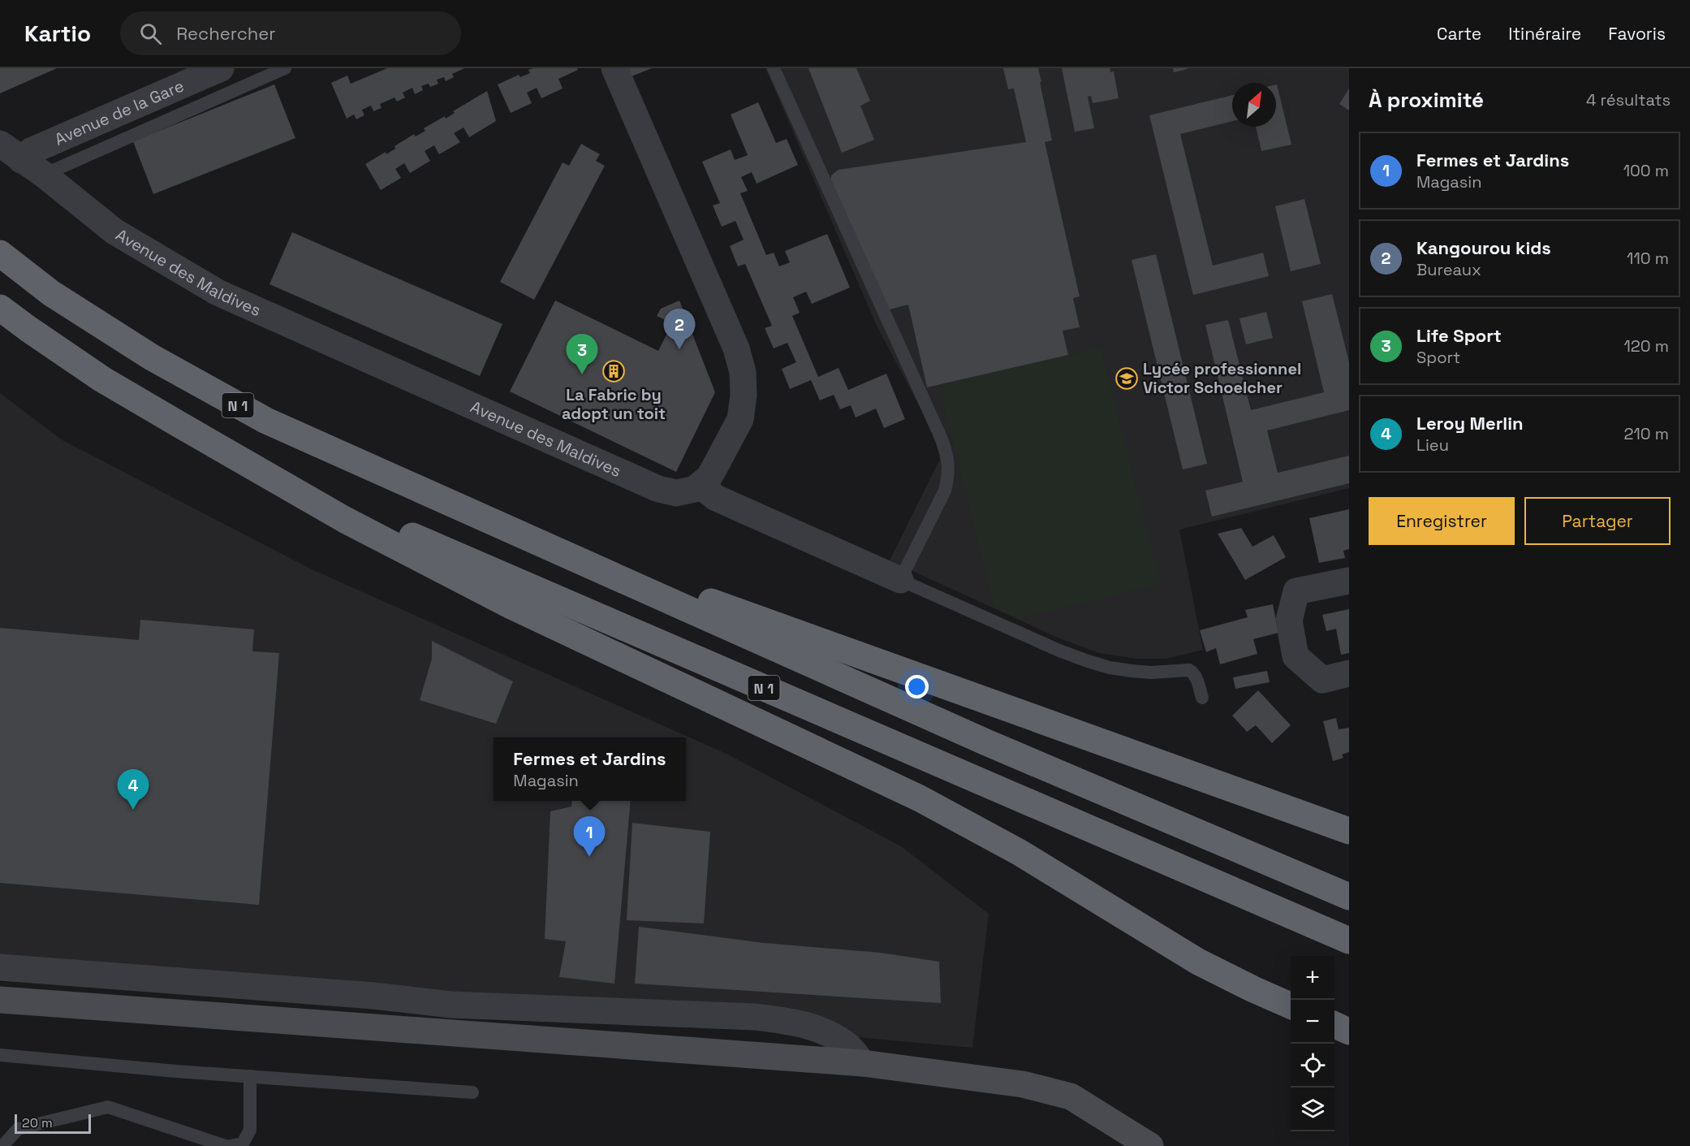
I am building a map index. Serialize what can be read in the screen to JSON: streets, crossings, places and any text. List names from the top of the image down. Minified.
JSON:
{"streets":{"highway":["N 1"],"street":["Avenue de la Gare","Avenue des Maldives"]},"crossings":[["Avenue de la Gare","Avenue des Maldives"]],"places":{"building":["La Fabric by adopt un toit"],"school or university":["Lycée professionnel Victor Schoelcher"]},"scale_bar":"20 m","north":"top right","page":{"header":"Kartio","search":"Rechercher","nav":["Carte","Itinéraire","Favoris"],"heading":["À proximité","4 résultats"],"list":[{"mark":"1","name":"Fermes et Jardins","note":"Magasin","value":"100 m"},{"mark":"2","name":"Kangourou kids","note":"Bureaux","value":"110 m"},{"mark":"3","name":"Life Sport","note":"Sport","value":"120 m"},{"mark":"4","name":"Leroy Merlin","note":"Lieu","value":"210 m"}],"pins":["2","3","4","1"],"buttons":["Enregistrer","Partager"],"popup":["Fermes et Jardins","Magasin"],"map_buttons":["+","−"],"scale":"20 m"}}
